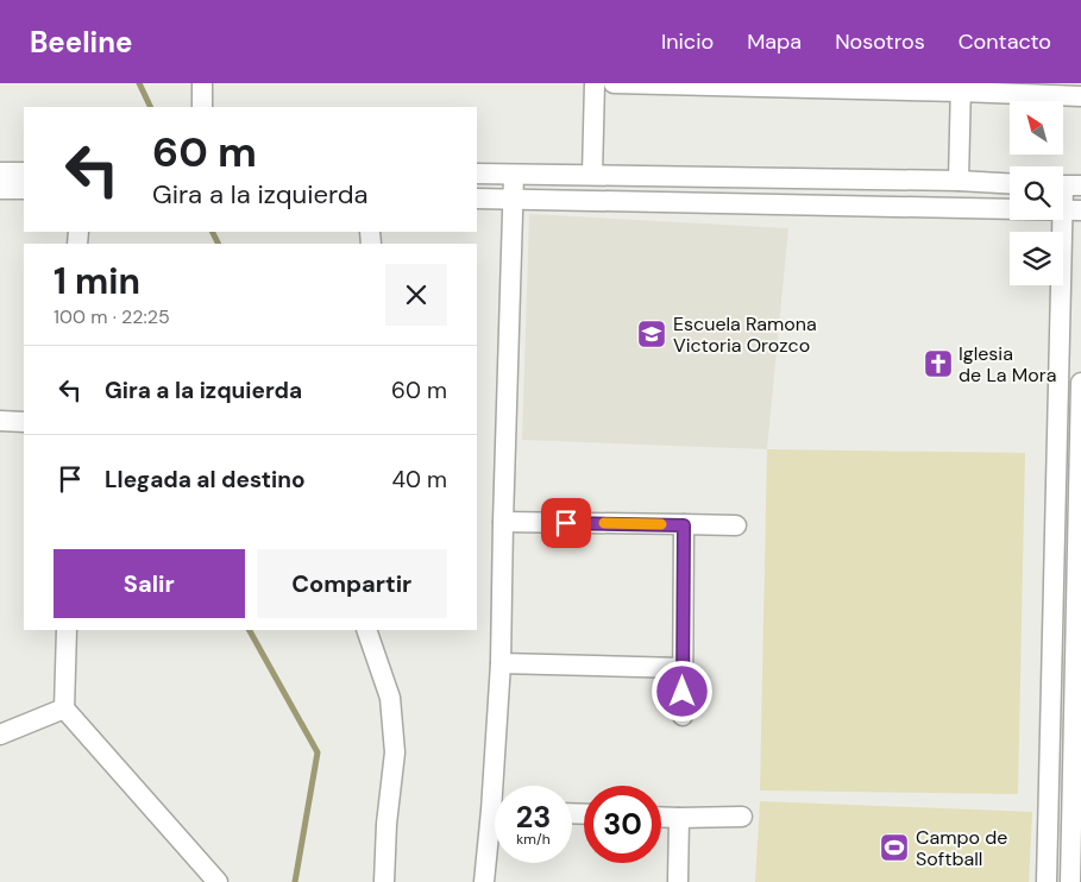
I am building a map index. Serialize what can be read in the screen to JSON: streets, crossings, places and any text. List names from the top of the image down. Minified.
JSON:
{"places":{"school or university":["Escuela Ramona Victoria Orozco"],"church":["Iglesia de La Mora"],"sports":["Campo de Softball"]},"north":"top left","page":{"header":"Beeline","nav":["Inicio","Mapa","Nosotros","Contacto"],"turn":["60 m","Gira a la izquierda"],"heading":["1 min","100 m · 22:25"],"list":[{"name":"Gira a la izquierda","value":"60 m"},{"name":"Llegada al destino","value":"40 m"}],"buttons":["Salir","Compartir"],"speed":"23 km/h","limit":"30"}}
